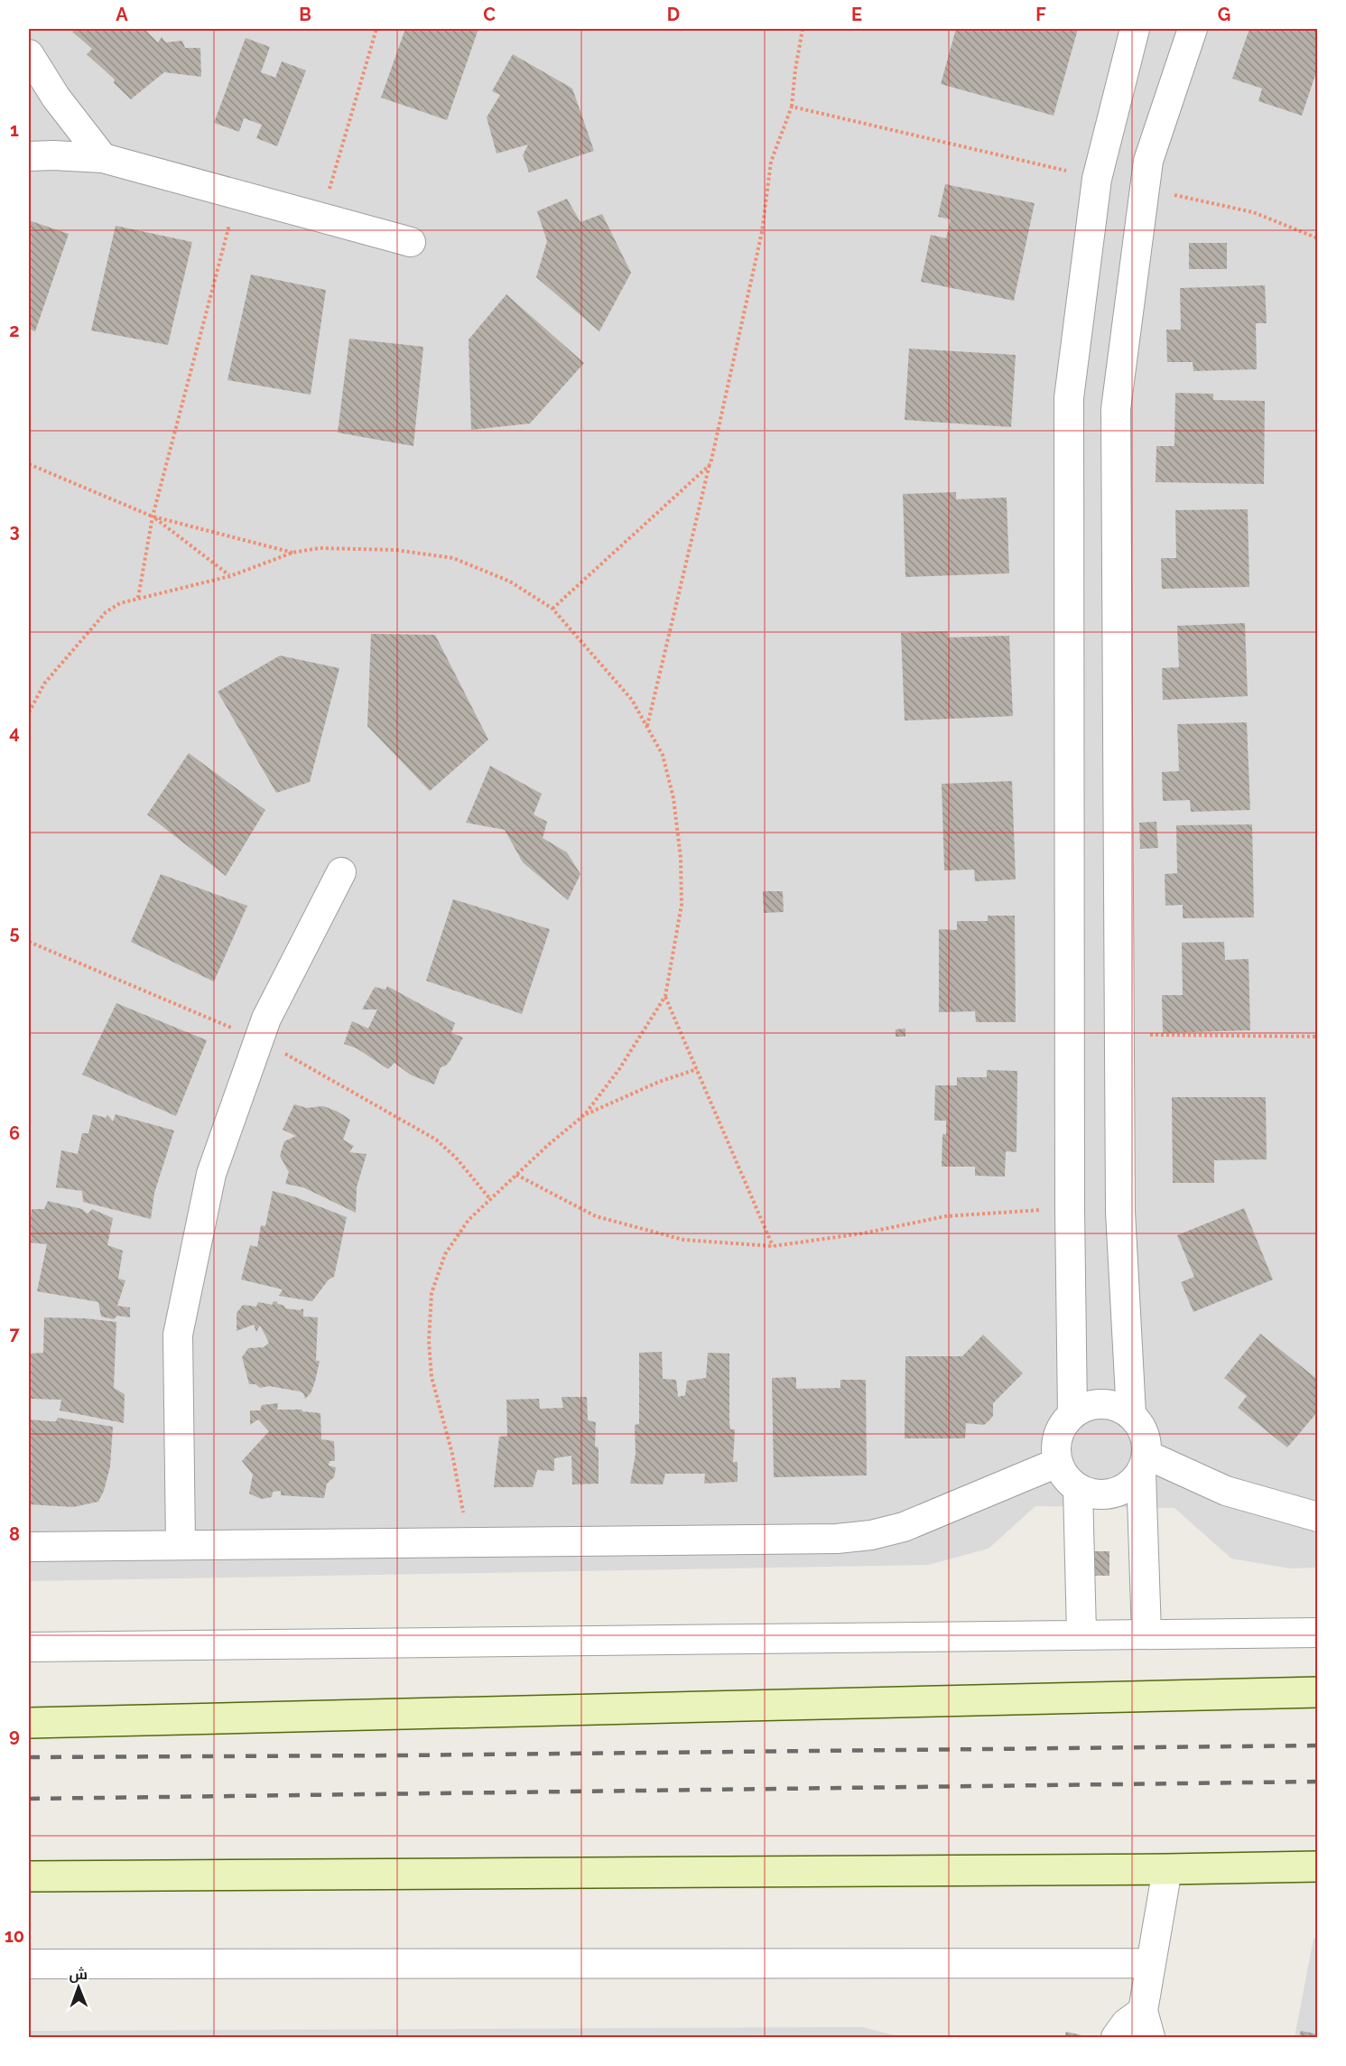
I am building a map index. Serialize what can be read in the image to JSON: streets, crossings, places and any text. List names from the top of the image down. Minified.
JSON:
{"north":"top","grid":{"columns":["A","B","C","D","E","F","G"],"rows":["1","2","3","4","5","6","7","8","9","10"]}}
